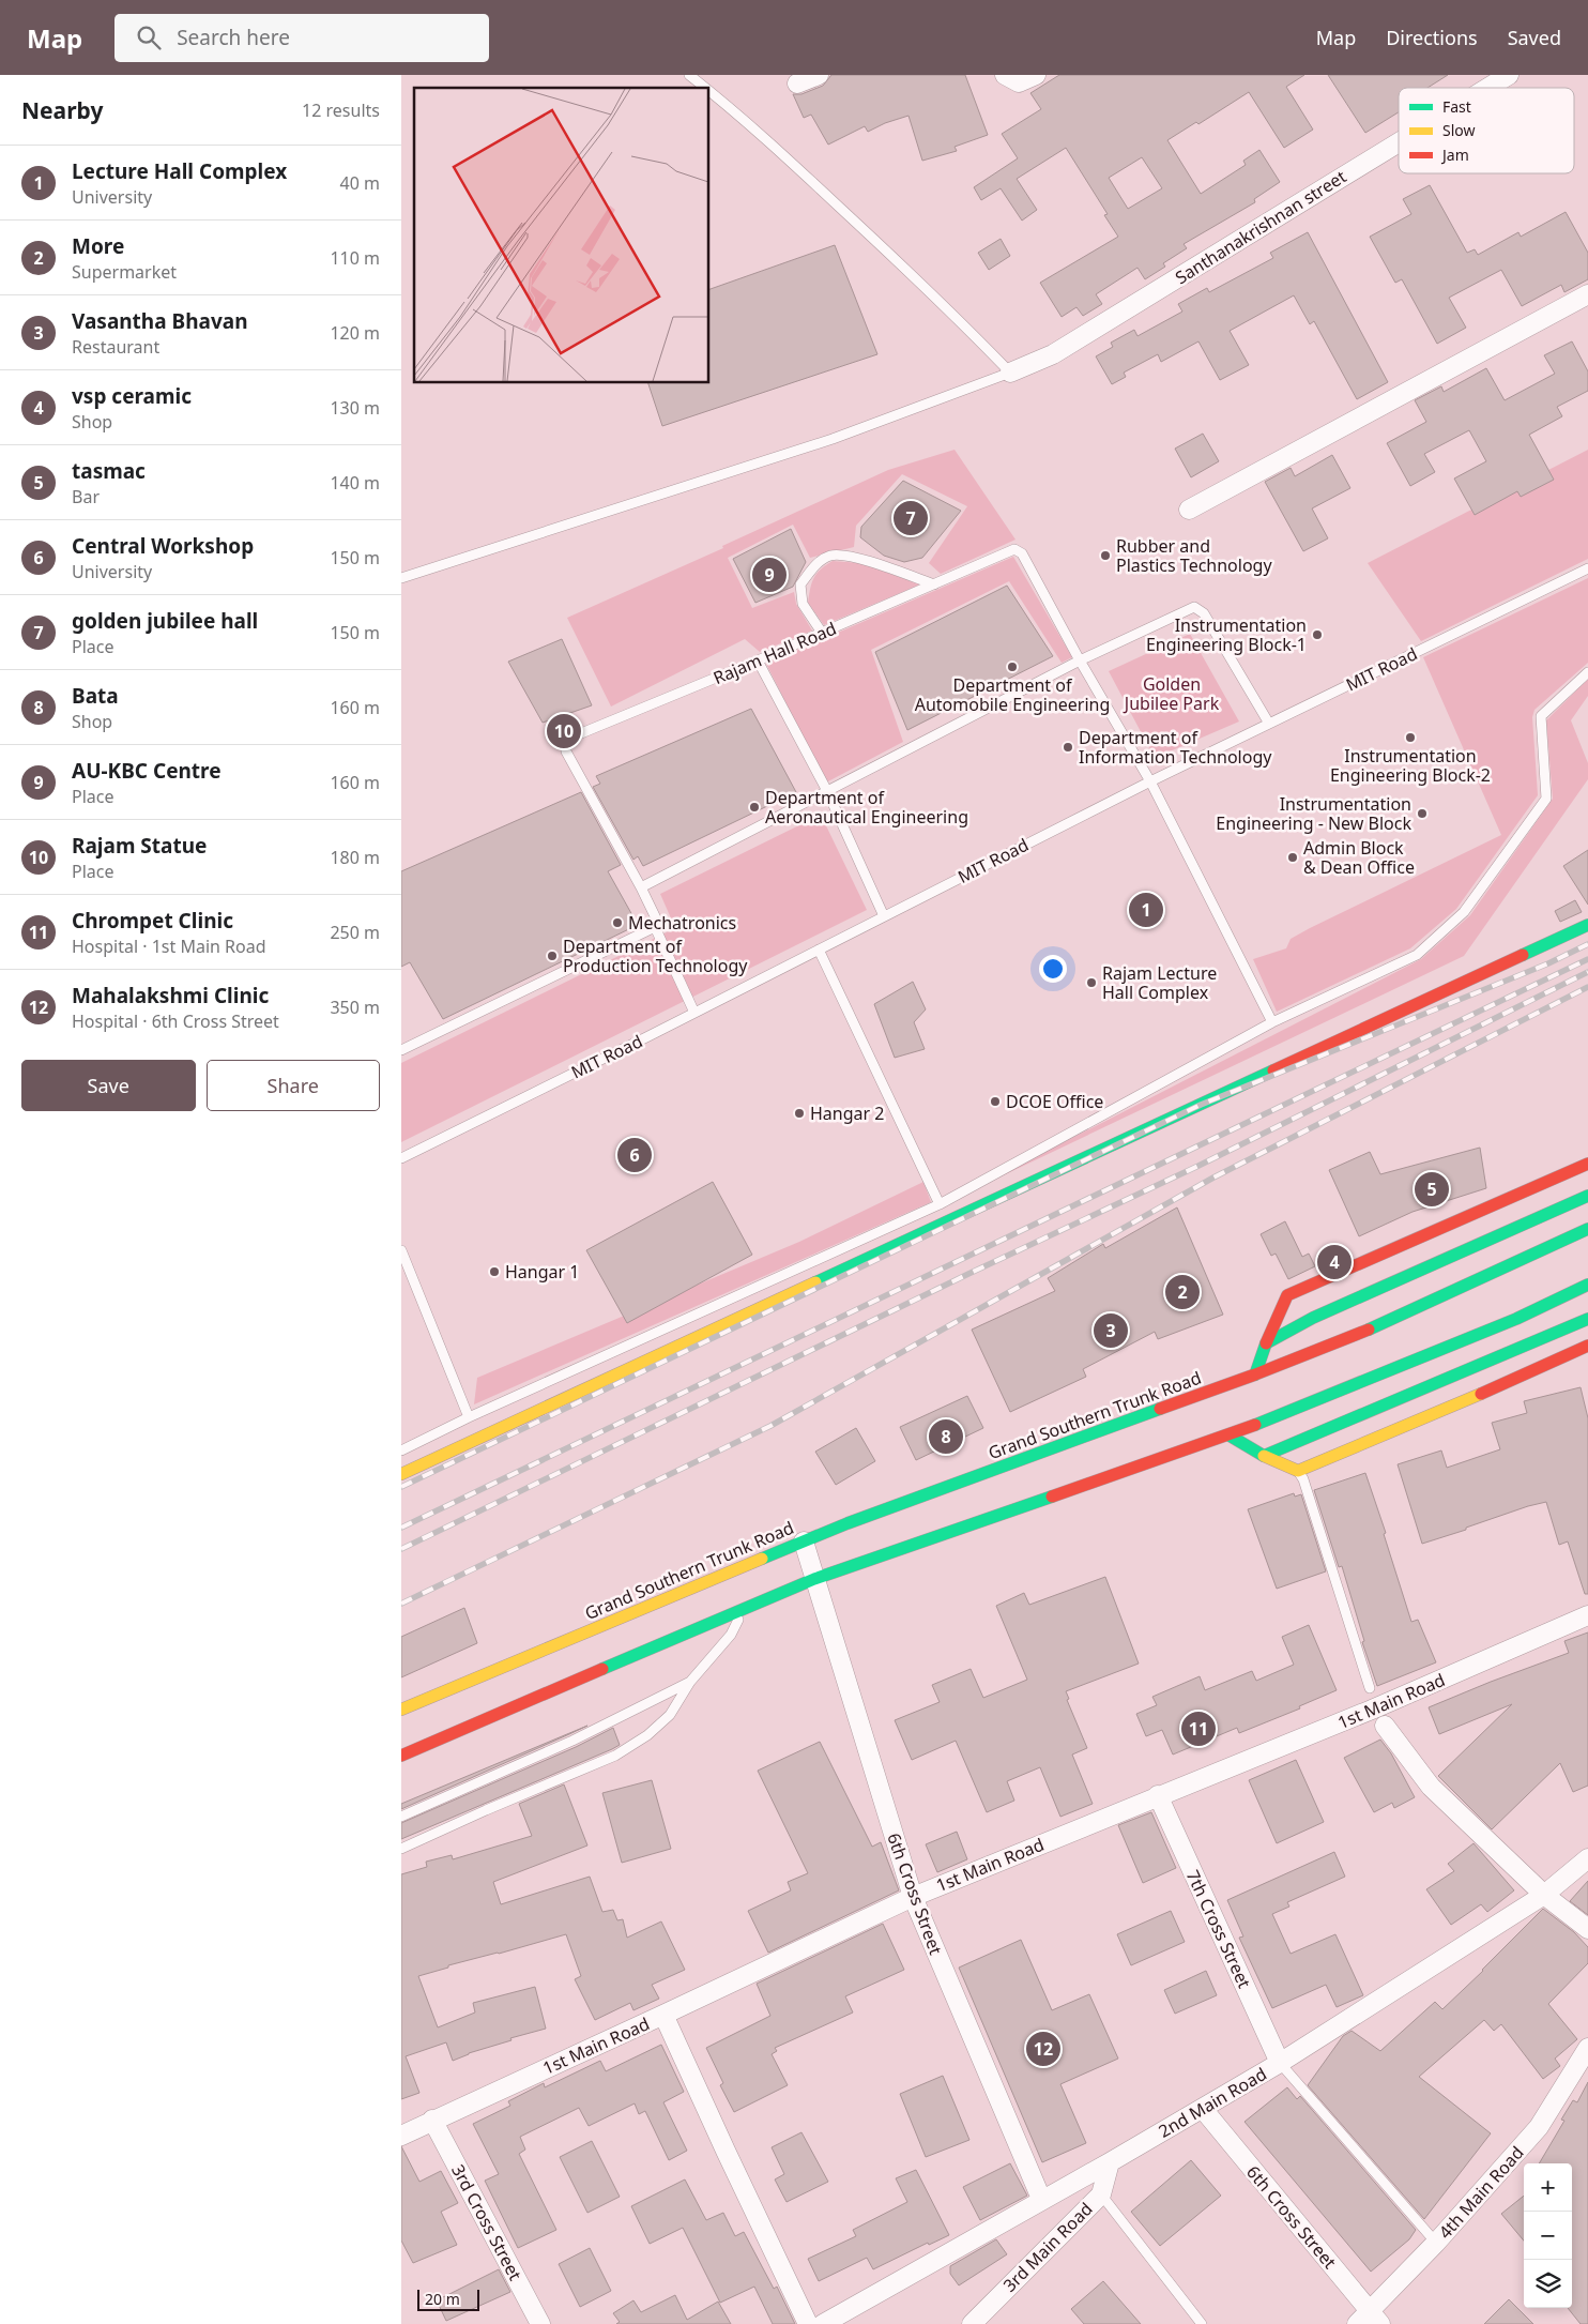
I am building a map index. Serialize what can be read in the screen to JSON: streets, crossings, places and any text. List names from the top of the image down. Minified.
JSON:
{"streets":{"main road":["Grand Southern Trunk Road"],"street":["Santhanakrishnan street","1st Main Road","6th Cross Street","7th Cross Street","2nd Main Road","4th Main Road","3rd Cross Street","3rd Main Road"],"lane":["Rajam Hall Road","MIT Road"]},"crossings":[["Rajam Hall Road","MIT Road"],["Grand Southern Trunk Road","6th Cross Street"],["1st Main Road","6th Cross Street"],["1st Main Road","7th Cross Street"],["1st Main Road","3rd Cross Street"],["6th Cross Street","2nd Main Road"],["6th Cross Street","4th Main Road"],["7th Cross Street","2nd Main Road"],["2nd Main Road","3rd Main Road"]],"parks":["Golden Jubilee Park"],"places":["Rubber and Plastics Technology","Instrumentation Engineering Block-1","Department of Automobile Engineering","Instrumentation Engineering Block-2","Department of Information Technology","Department of Aeronautical Engineering","Instrumentation Engineering - New Block","Admin Block & Dean Office","Mechatronics","Department of Production Technology","Rajam Lecture Hall Complex","DCOE Office","Hangar 2","Hangar 1"],"legend":["Fast","Slow","Jam"],"scale_bar":"20 m","page":{"header":"Map","search":"Search here","nav":["Map","Directions","Saved"],"heading":["Nearby","12 results"],"list":[{"mark":"1","name":"Lecture Hall Complex","note":"University","value":"40 m"},{"mark":"2","name":"More","note":"Supermarket","value":"110 m"},{"mark":"3","name":"Vasantha Bhavan","note":"Restaurant","value":"120 m"},{"mark":"4","name":"vsp ceramic","note":"Shop","value":"130 m"},{"mark":"5","name":"tasmac","note":"Bar","value":"140 m"},{"mark":"6","name":"Central Workshop","note":"University","value":"150 m"},{"mark":"7","name":"golden jubilee hall","note":"Place","value":"150 m"},{"mark":"8","name":"Bata","note":"Shop","value":"160 m"},{"mark":"9","name":"AU-KBC Centre","note":"Place","value":"160 m"},{"mark":"10","name":"Rajam Statue","note":"Place","value":"180 m"},{"mark":"11","name":"Chrompet Clinic","note":"Hospital · 1st Main Road","value":"250 m"},{"mark":"12","name":"Mahalakshmi Clinic","note":"Hospital · 6th Cross Street","value":"350 m"}],"pins":["7","9","10","1","6","5","4","2","3","8","11","12"],"buttons":["Save","Share"],"map_buttons":["+","−"],"scale":"20 m"}}
